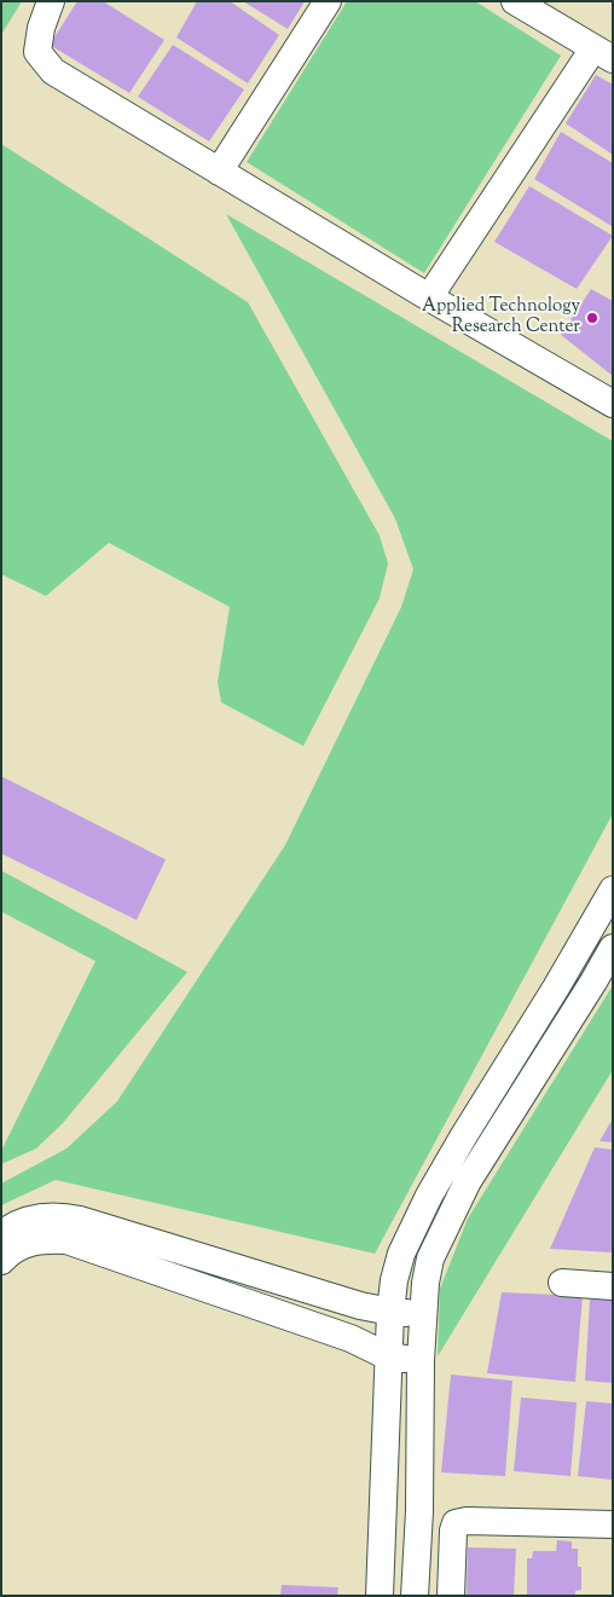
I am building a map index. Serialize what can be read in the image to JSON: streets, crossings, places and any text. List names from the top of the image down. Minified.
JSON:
{"places":["Applied Technology Research Center"]}
